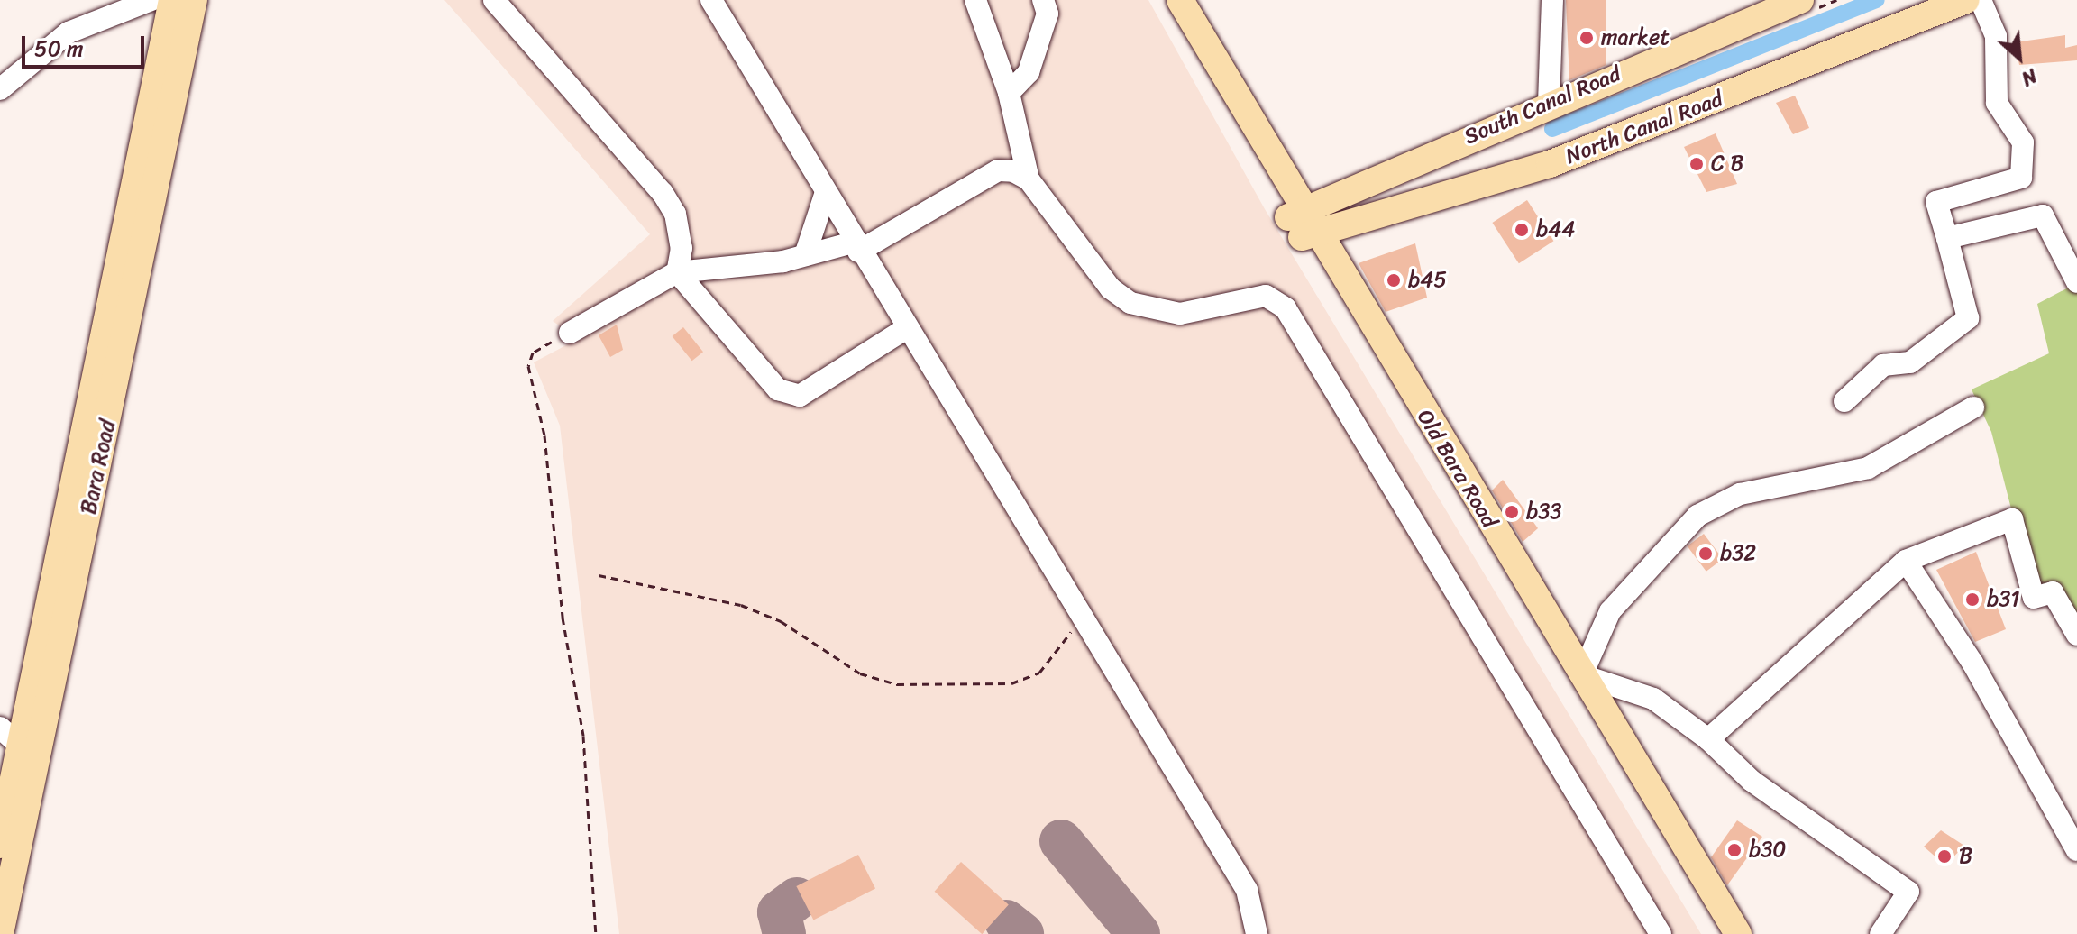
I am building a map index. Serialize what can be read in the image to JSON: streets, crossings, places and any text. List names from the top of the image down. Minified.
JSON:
{"streets":{"main road":["South Canal Road","North Canal Road","Bara Road","Old Bara Road"]},"crossings":[["South Canal Road","North Canal Road"],["South Canal Road","Old Bara Road"],["North Canal Road","Old Bara Road"]],"places":["market","C B","b44","b45","b33","b32","b31","b30","B"],"scale_bar":"50 m","north":"bottom right"}
